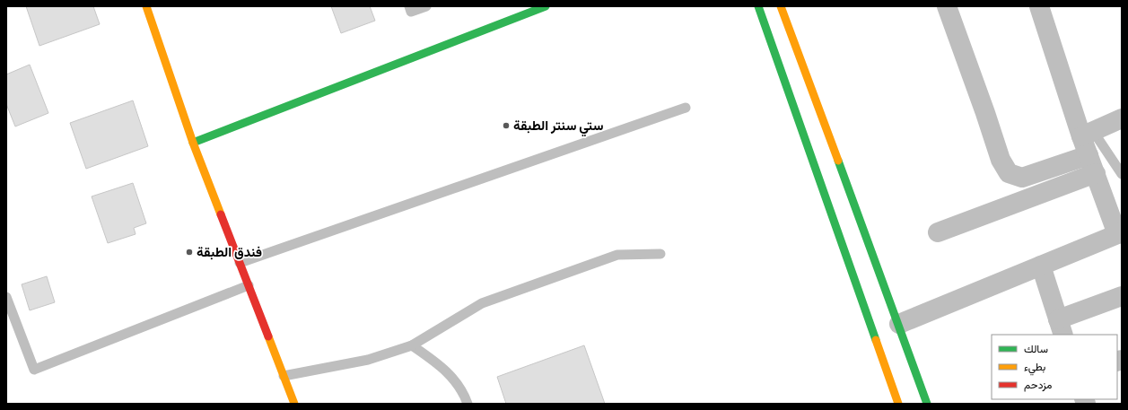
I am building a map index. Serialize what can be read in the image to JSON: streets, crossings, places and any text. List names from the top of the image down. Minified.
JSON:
{"places":["ستي سنتر الطبقة","فندق الطبقة"],"legend":["سالك","بطيء","مزدحم"]}
